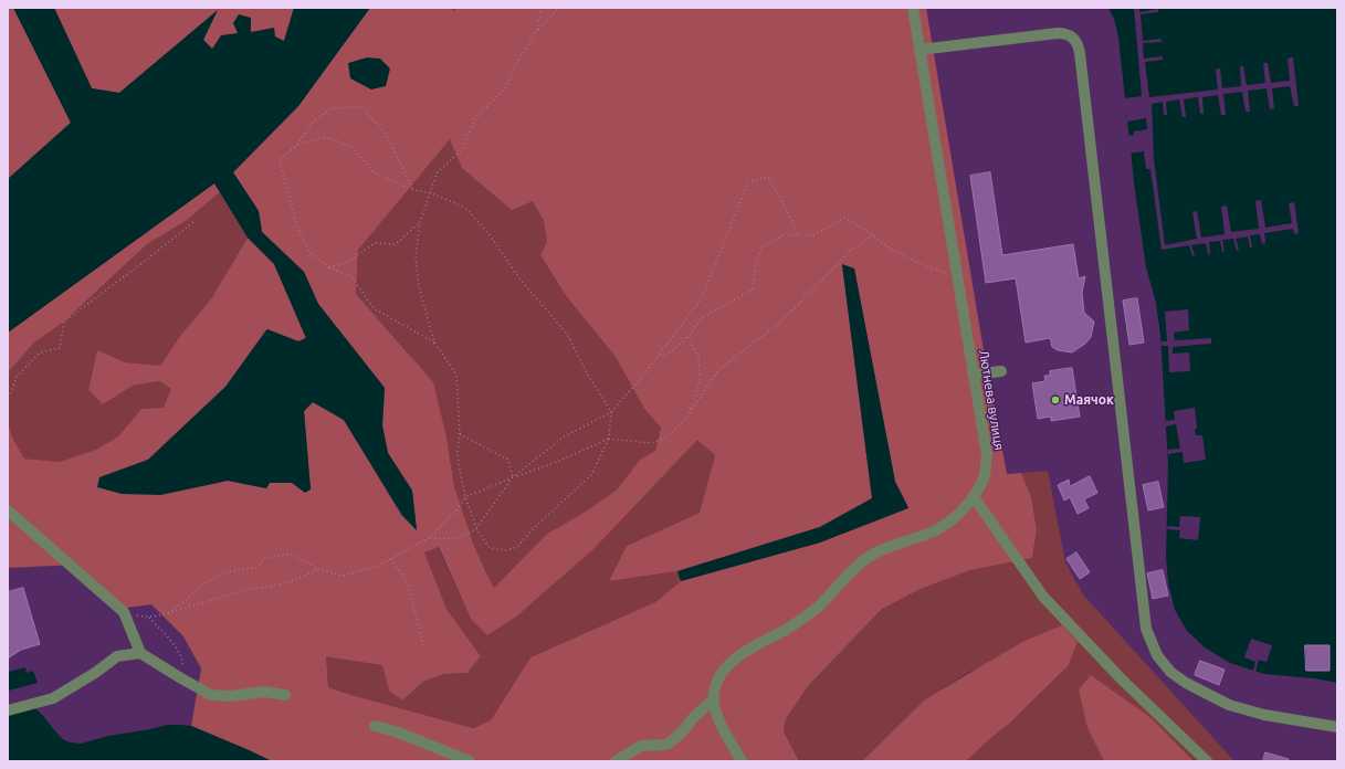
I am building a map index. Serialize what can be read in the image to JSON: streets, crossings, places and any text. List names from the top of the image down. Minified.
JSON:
{"streets":{"street":["Лютнева вулиця"]},"places":["Маячок"]}
